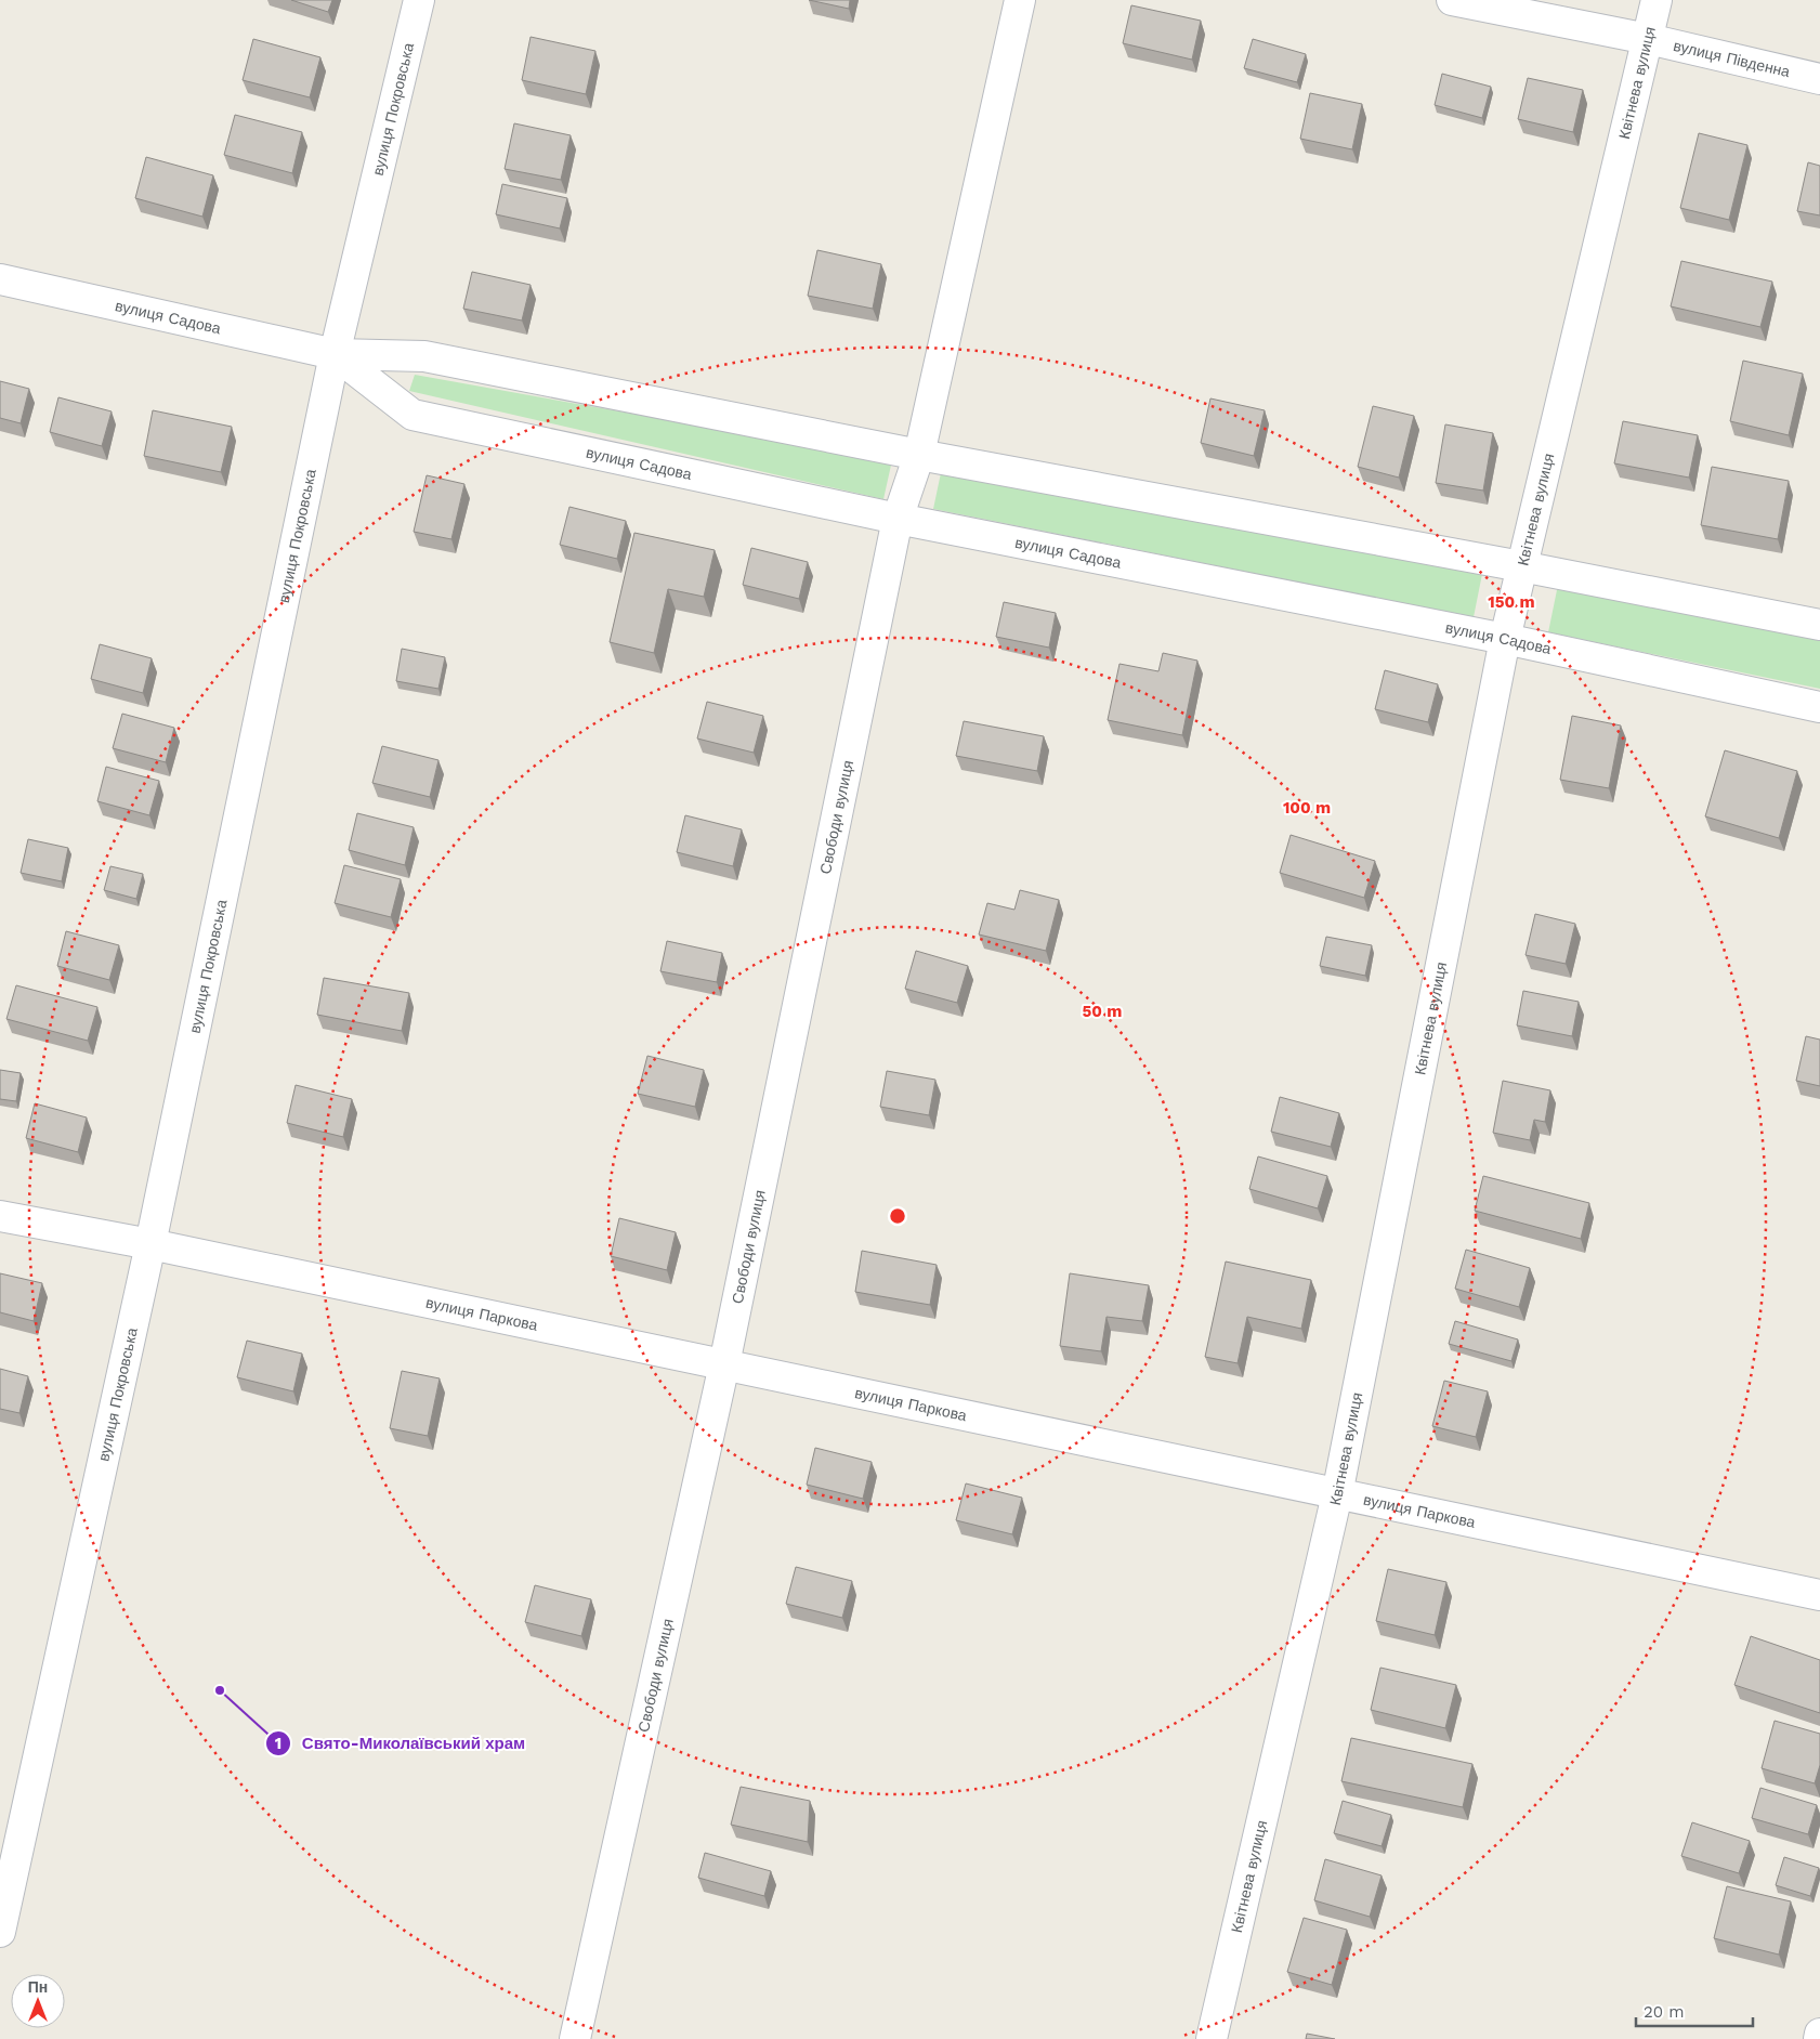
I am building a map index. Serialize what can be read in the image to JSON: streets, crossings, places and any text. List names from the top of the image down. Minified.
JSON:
{"streets":{"street":["вулиця Південна","Квітнева вулиця","вулиця Покровська","вулиця Садова","Свободи вулиця","вулиця Паркова"]},"crossings":[["вулиця Південна","Квітнева вулиця"],["Квітнева вулиця","вулиця Садова"],["Квітнева вулиця","вулиця Паркова"],["вулиця Покровська","вулиця Садова"],["вулиця Покровська","вулиця Паркова"],["вулиця Садова","Свободи вулиця"],["Свободи вулиця","вулиця Паркова"]],"places":["Свято-Миколаївський храм"],"scale_bar":"20 m","north":"top","rings":["150 m","100 m","50 m"]}
